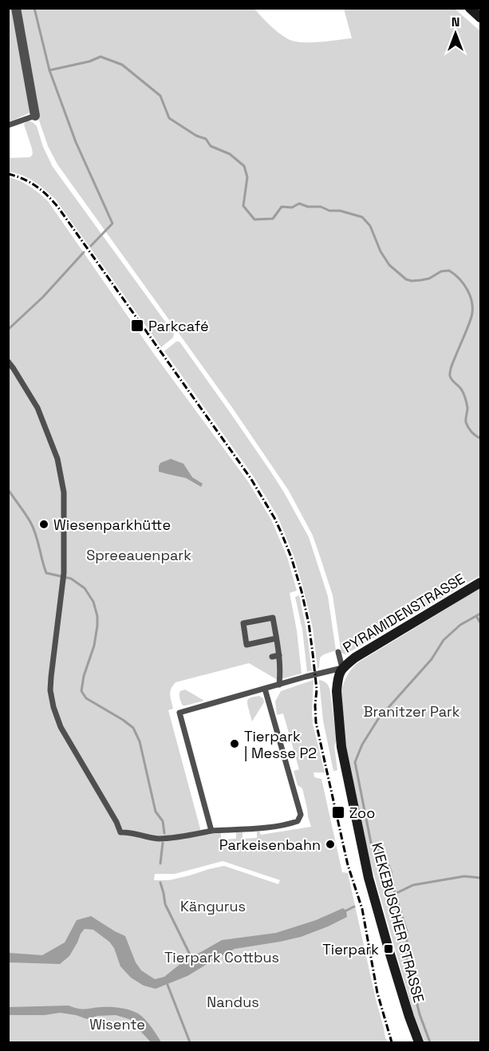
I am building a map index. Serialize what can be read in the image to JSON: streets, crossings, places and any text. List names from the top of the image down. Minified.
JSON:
{"streets":{"street":["PYRAMIDENSTRASSE","KIEKEBUSCHER STRASSE"]},"crossings":[["PYRAMIDENSTRASSE","KIEKEBUSCHER STRASSE"]],"parks":["Spreeauenpark","Branitzer Park","Kängurus","Tierpark Cottbus","Nandus","Wisente"],"places":{"transit":["Parkcafé","Zoo","Tierpark"],"other":["Wiesenparkhütte","Tierpark | Messe P2","Parkeisenbahn"]},"north":"top"}
